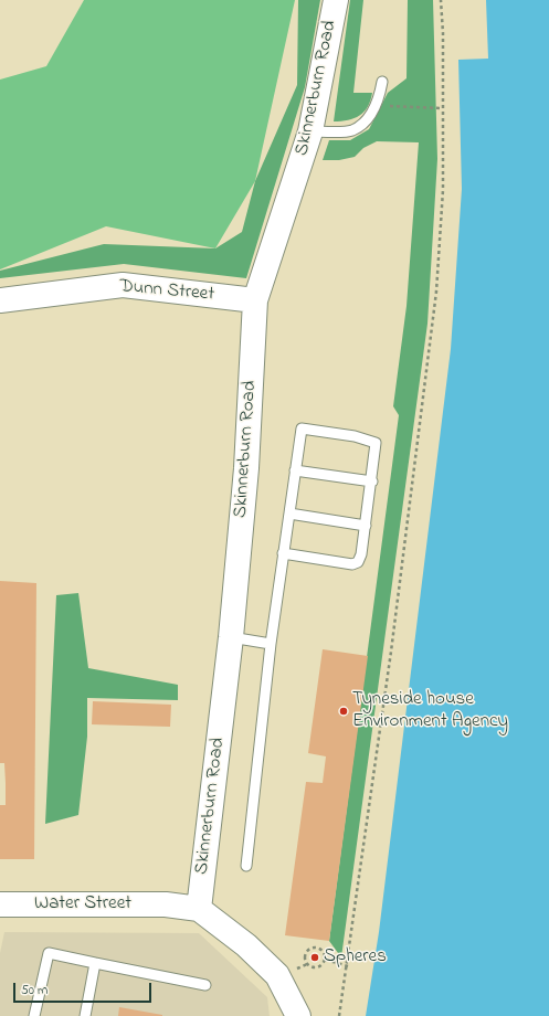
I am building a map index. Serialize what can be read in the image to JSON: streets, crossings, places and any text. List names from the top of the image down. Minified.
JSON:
{"streets":{"street":["Skinnerburn Road","Dunn Street","Water Street"]},"crossings":[["Skinnerburn Road","Dunn Street"],["Skinnerburn Road","Water Street"]],"places":["Tyneside house Environment Agency","Spheres"],"scale_bar":"50 m"}
